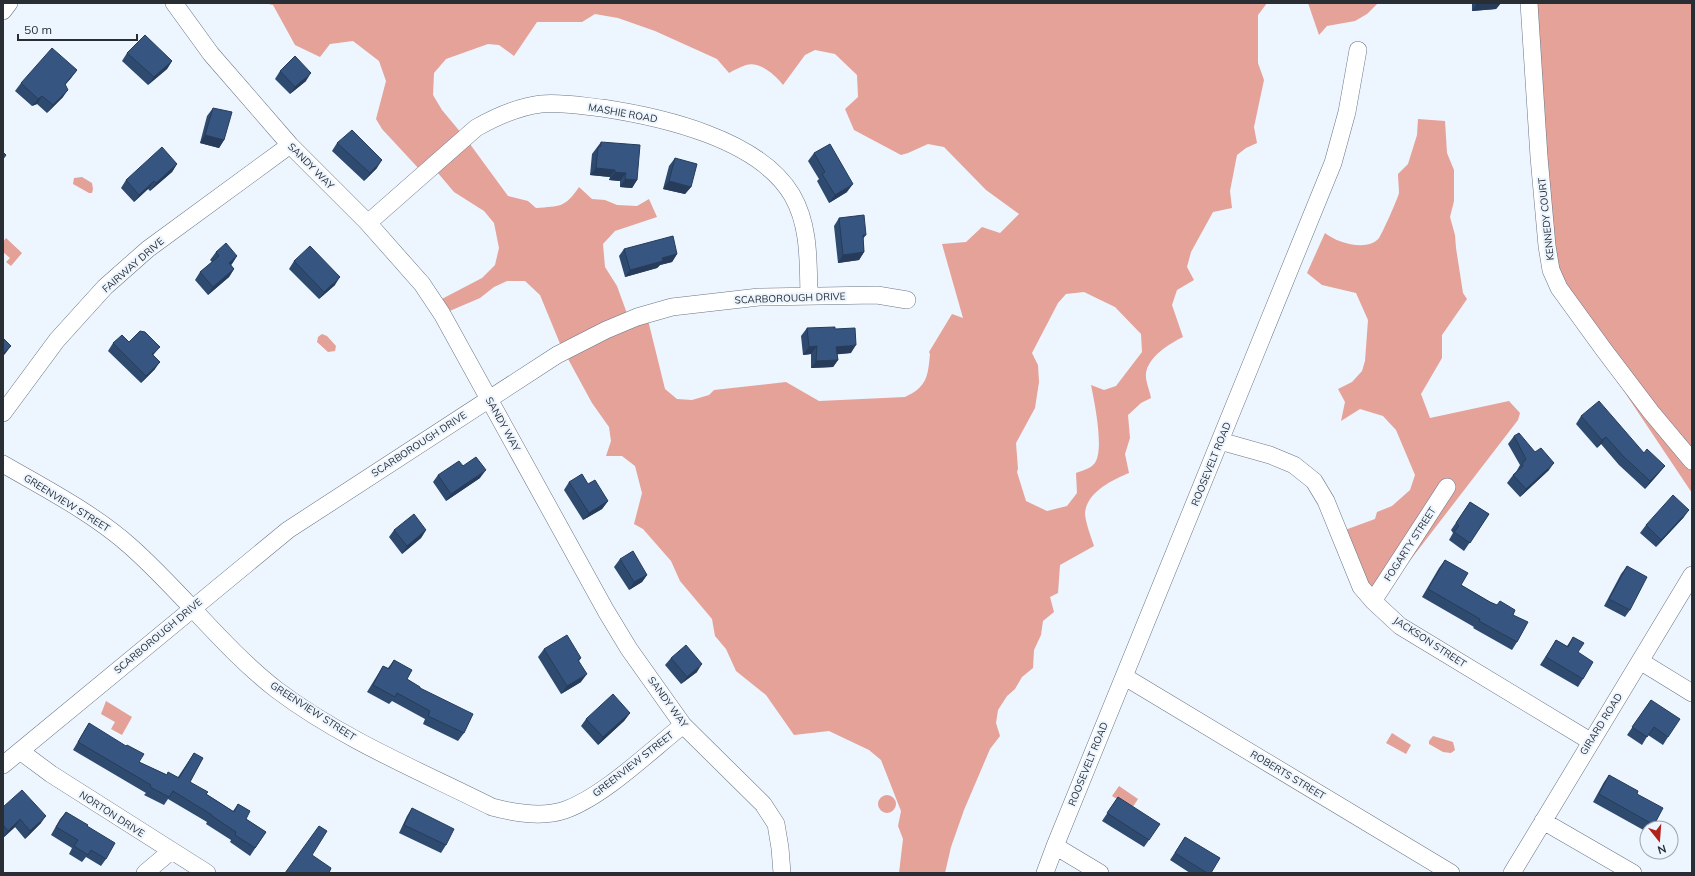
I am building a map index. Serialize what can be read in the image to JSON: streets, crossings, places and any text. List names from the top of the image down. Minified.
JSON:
{"streets":{"street":["MASHIE ROAD","SANDY WAY","KENNEDY COURT","FAIRWAY DRIVE","SCARBOROUGH DRIVE","ROOSEVELT ROAD","GREENVIEW STREET","FOGARTY STREET","JACKSON STREET","GIRARD ROAD","ROBERTS STREET","NORTON DRIVE"]},"crossings":[["MASHIE ROAD","SANDY WAY"],["MASHIE ROAD","SCARBOROUGH DRIVE"],["SANDY WAY","FAIRWAY DRIVE"],["SANDY WAY","SCARBOROUGH DRIVE"],["SANDY WAY","GREENVIEW STREET"],["SCARBOROUGH DRIVE","GREENVIEW STREET"],["SCARBOROUGH DRIVE","NORTON DRIVE"],["ROOSEVELT ROAD","JACKSON STREET"],["ROOSEVELT ROAD","ROBERTS STREET"],["FOGARTY STREET","JACKSON STREET"],["JACKSON STREET","GIRARD ROAD"]],"scale_bar":"50 m","north":"bottom"}
